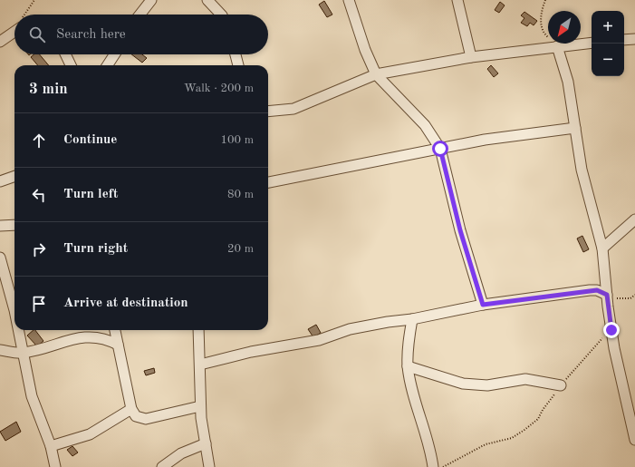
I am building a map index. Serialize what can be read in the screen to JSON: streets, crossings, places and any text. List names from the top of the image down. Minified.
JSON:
{"north":"bottom left","page":{"map_buttons":["+","−"],"search":"Search here","heading":["3 min","Walk · 200 m"],"list":[["Continue","100 m"],["Turn left","80 m"],["Turn right","20 m"],"Arrive at destination"]}}
